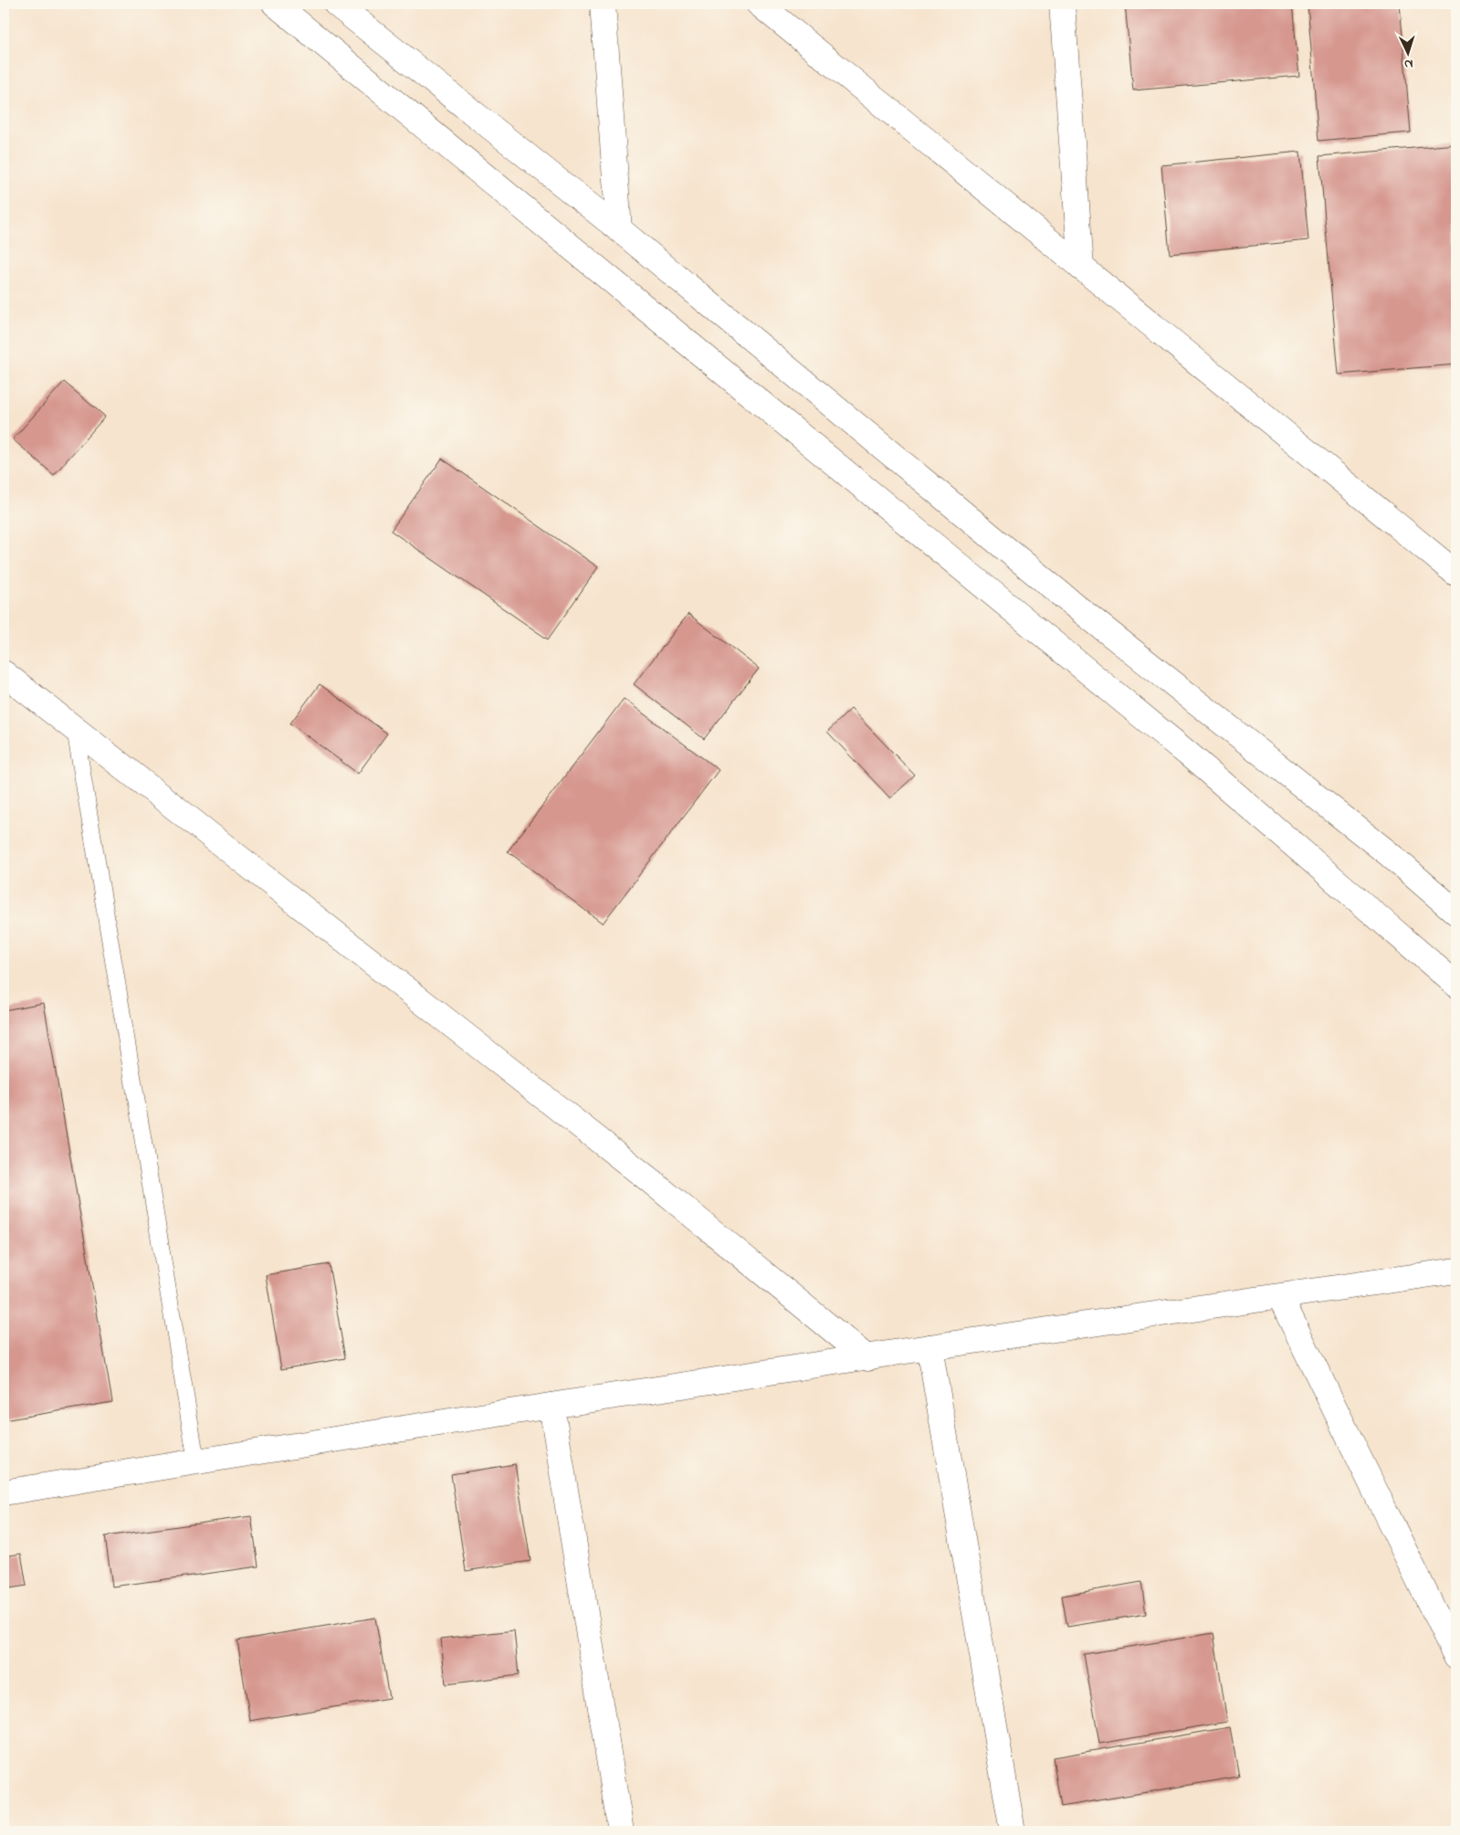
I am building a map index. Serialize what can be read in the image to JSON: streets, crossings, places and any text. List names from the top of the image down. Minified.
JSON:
{"north":"bottom"}
